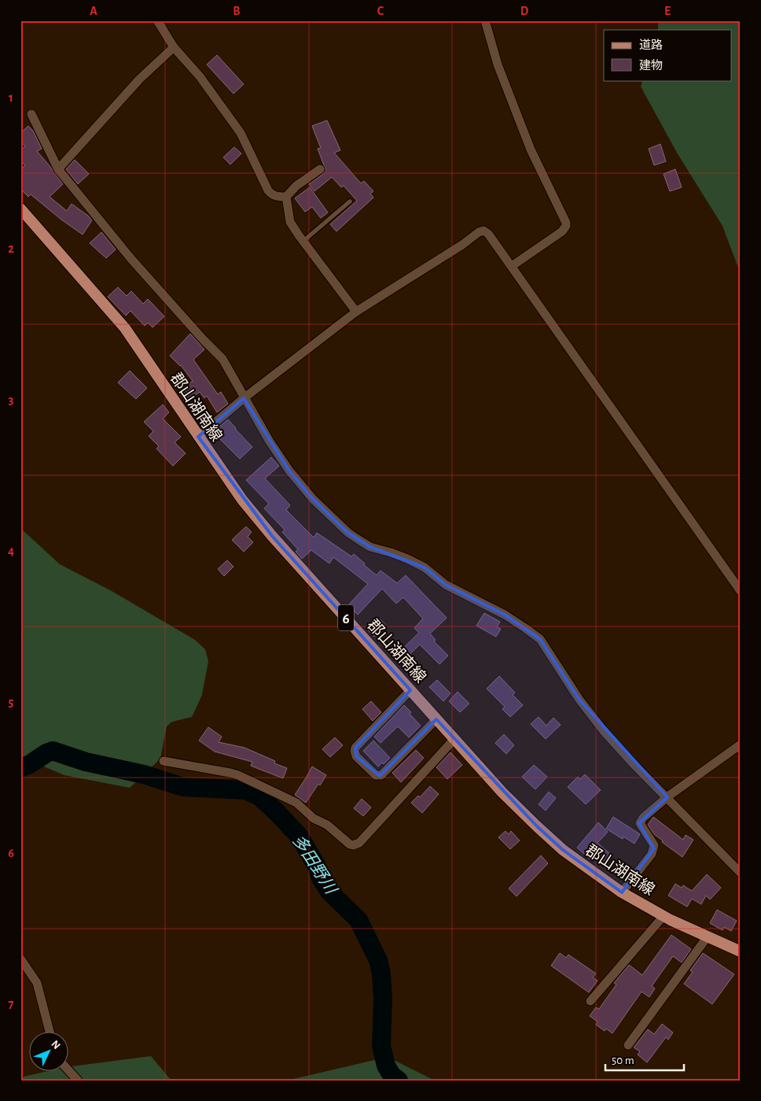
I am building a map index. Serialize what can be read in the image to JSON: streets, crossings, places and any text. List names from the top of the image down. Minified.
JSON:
{"streets":{"main road":["郡山湖南線","6"]},"water":["多田野川"],"legend":["道路","建物"],"scale_bar":"50 m","north":"top right","grid":{"columns":["A","B","C","D","E"],"rows":["1","2","3","4","5","6","7"]}}
